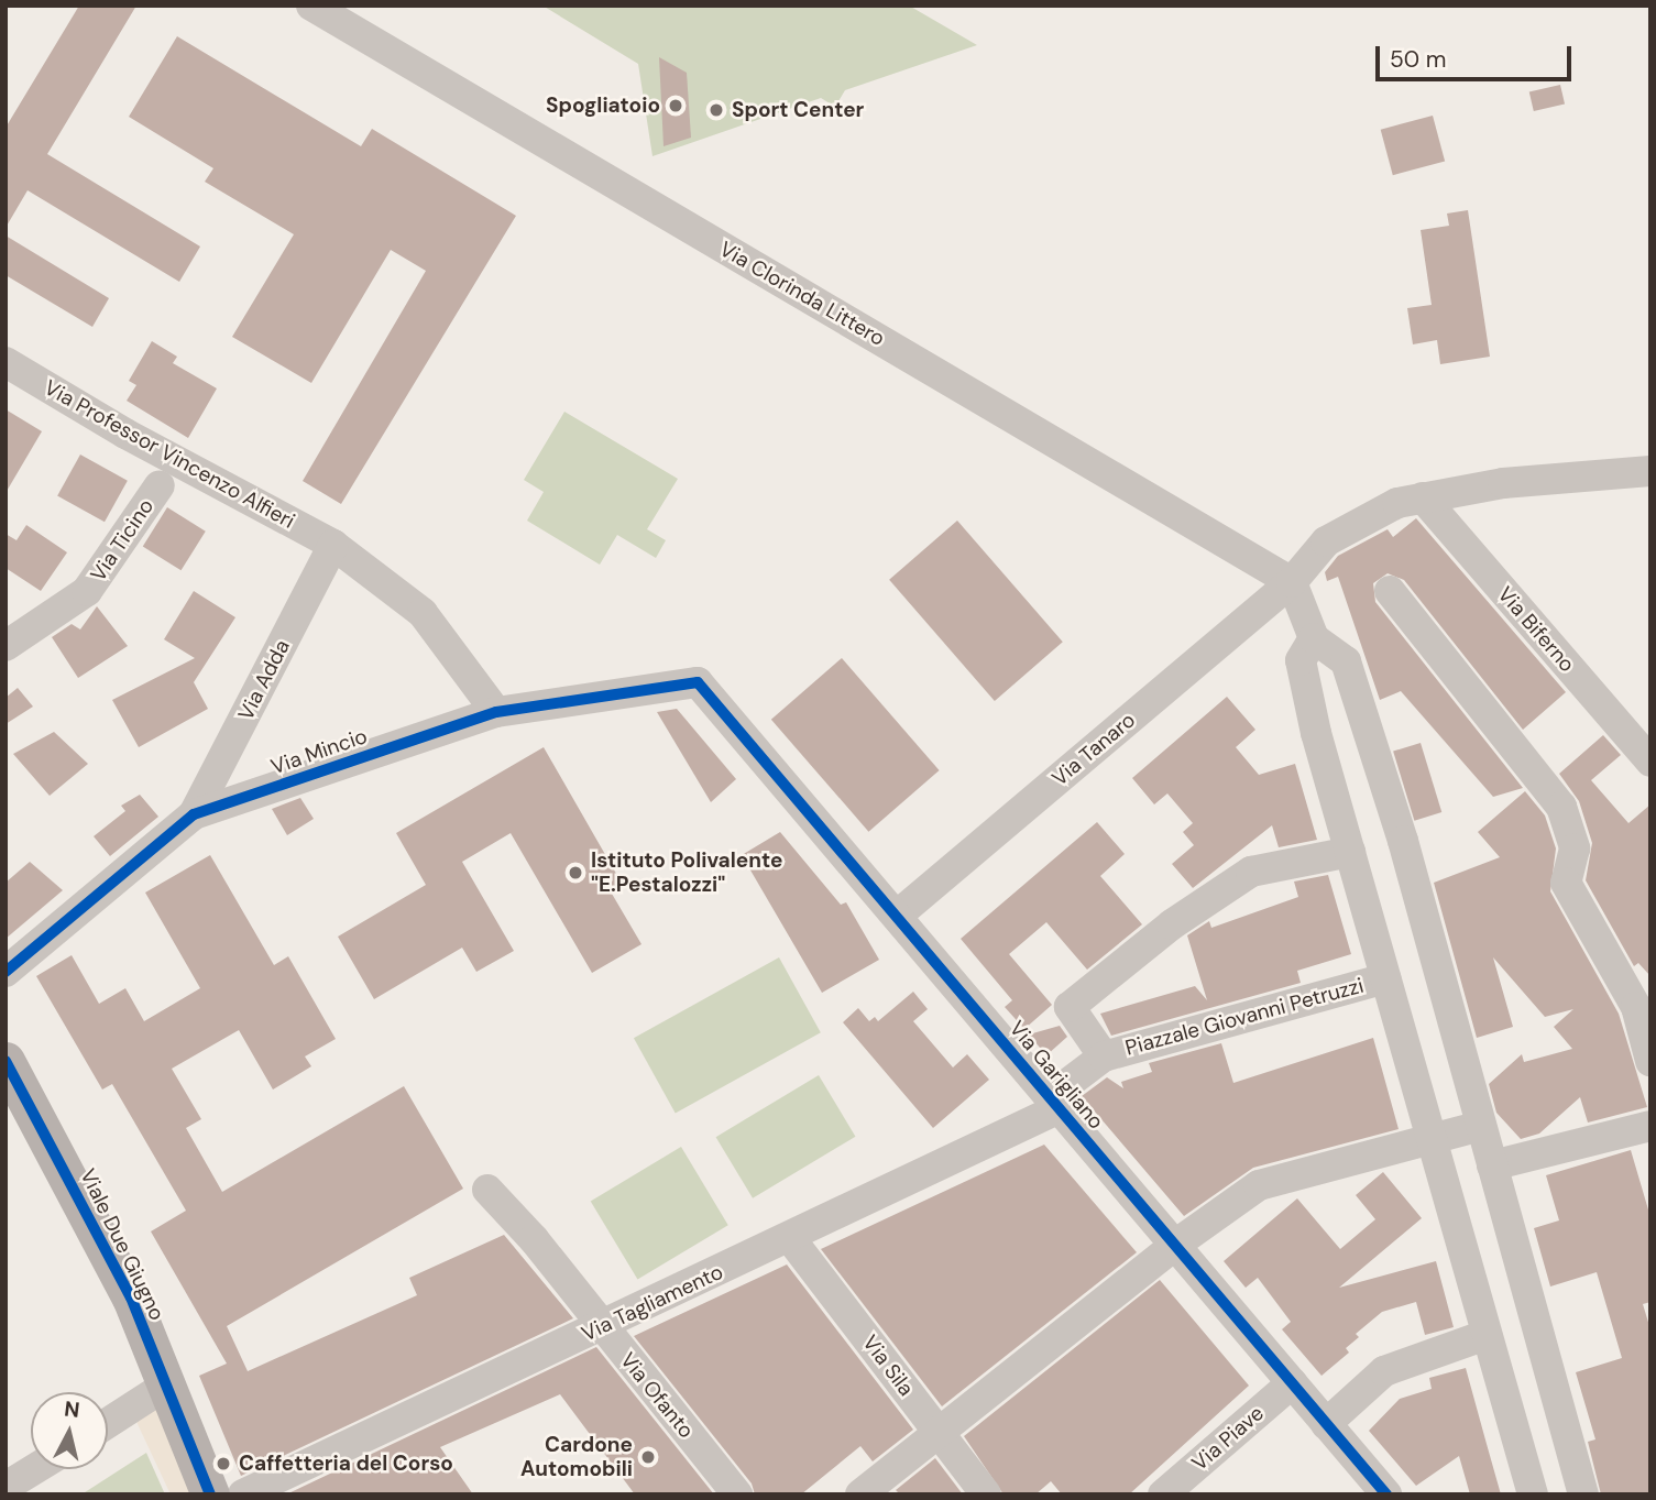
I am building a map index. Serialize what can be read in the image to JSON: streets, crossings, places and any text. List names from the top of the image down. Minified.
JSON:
{"streets":{"main road":["Viale Due Giugno"],"street":["Via Clorinda Littero","Via Professor Vincenzo Alfieri","Via Ticino","Via Biferno","Via Adda","Via Tanaro","Via Mincio","Piazzale Giovanni Petruzzi","Via Garigliano","Via Tagliamento","Via Sila","Via Ofanto","Via Piave"]},"crossings":[["Via Clorinda Littero","Via Tanaro"],["Via Professor Vincenzo Alfieri","Via Adda"],["Via Professor Vincenzo Alfieri","Via Mincio"],["Via Biferno","Via Tanaro"],["Via Adda","Via Mincio"],["Via Tanaro","Via Garigliano"],["Via Mincio","Via Garigliano"],["Piazzale Giovanni Petruzzi","Via Tagliamento"],["Via Garigliano","Via Tagliamento"],["Via Garigliano","Via Piave"],["Via Tagliamento","Via Sila"],["Via Tagliamento","Via Ofanto"]],"places":["Spogliatoio","Sport Center","Istituto Polivalente \"E.Pestalozzi\"","Cardone Automobili","Caffetteria del Corso"],"scale_bar":"50 m","north":"top"}
